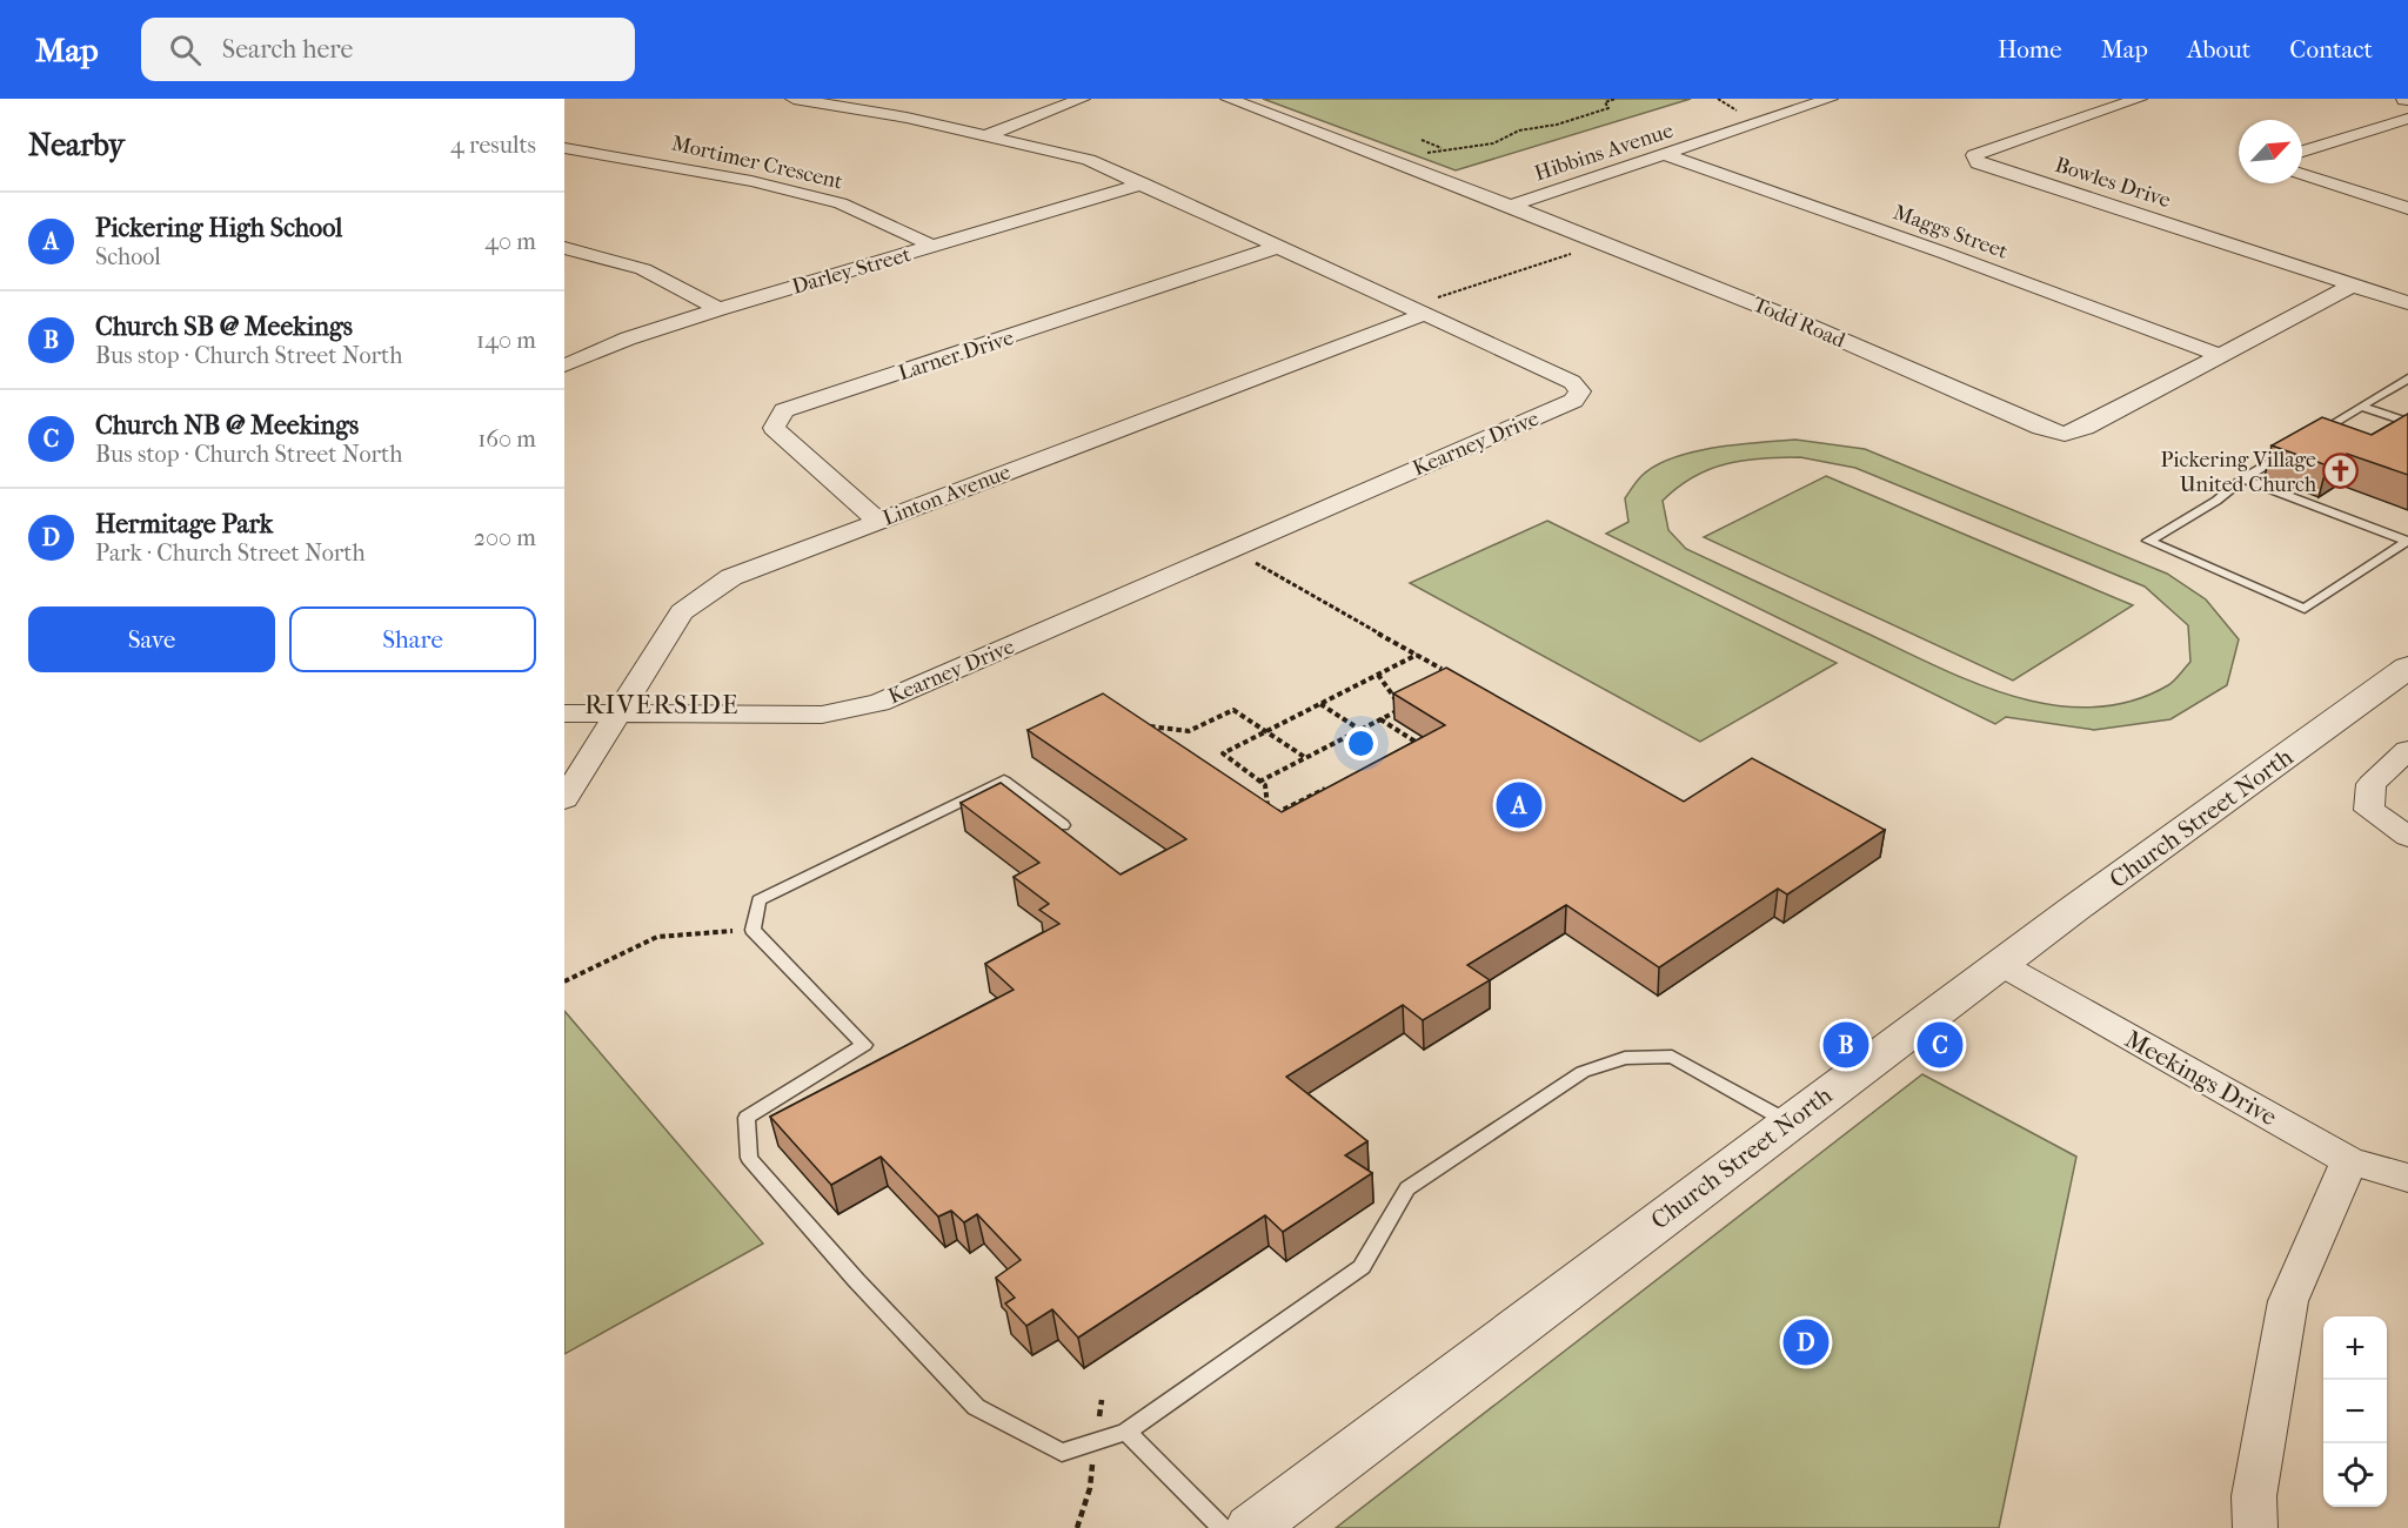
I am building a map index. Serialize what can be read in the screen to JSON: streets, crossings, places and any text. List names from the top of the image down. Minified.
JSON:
{"streets":{"street":["Hibbins Avenue","Mortimer Crescent","Bowles Drive","Maggs Street","Darley Street","Todd Road","Larner Drive","Kearney Drive","Linton Avenue","Church Street North","Meekings Drive"]},"crossings":[["Hibbins Avenue","Maggs Street"],["Hibbins Avenue","Todd Road"],["Mortimer Crescent","Darley Street"],["Bowles Drive","Todd Road"],["Maggs Street","Todd Road"],["Darley Street","Kearney Drive"],["Larner Drive","Kearney Drive"],["Larner Drive","Linton Avenue"],["Kearney Drive","Linton Avenue"],["Church Street North","Meekings Drive"]],"districts":["RIVERSIDE"],"places":{"church":["Pickering Village United Church"]},"north":"top right","page":{"header":"Map","search":"Search here","nav":["Home","Map","About","Contact"],"heading":["Nearby","4 results"],"list":[{"mark":"A","name":"Pickering High School","note":"School","value":"40 m"},{"mark":"B","name":"Church SB @ Meekings","note":"Bus stop · Church Street North","value":"140 m"},{"mark":"C","name":"Church NB @ Meekings","note":"Bus stop · Church Street North","value":"160 m"},{"mark":"D","name":"Hermitage Park","note":"Park · Church Street North","value":"200 m"}],"buttons":["Save","Share"],"pins":["A","B","C","D"],"map_buttons":["+","−"]}}
